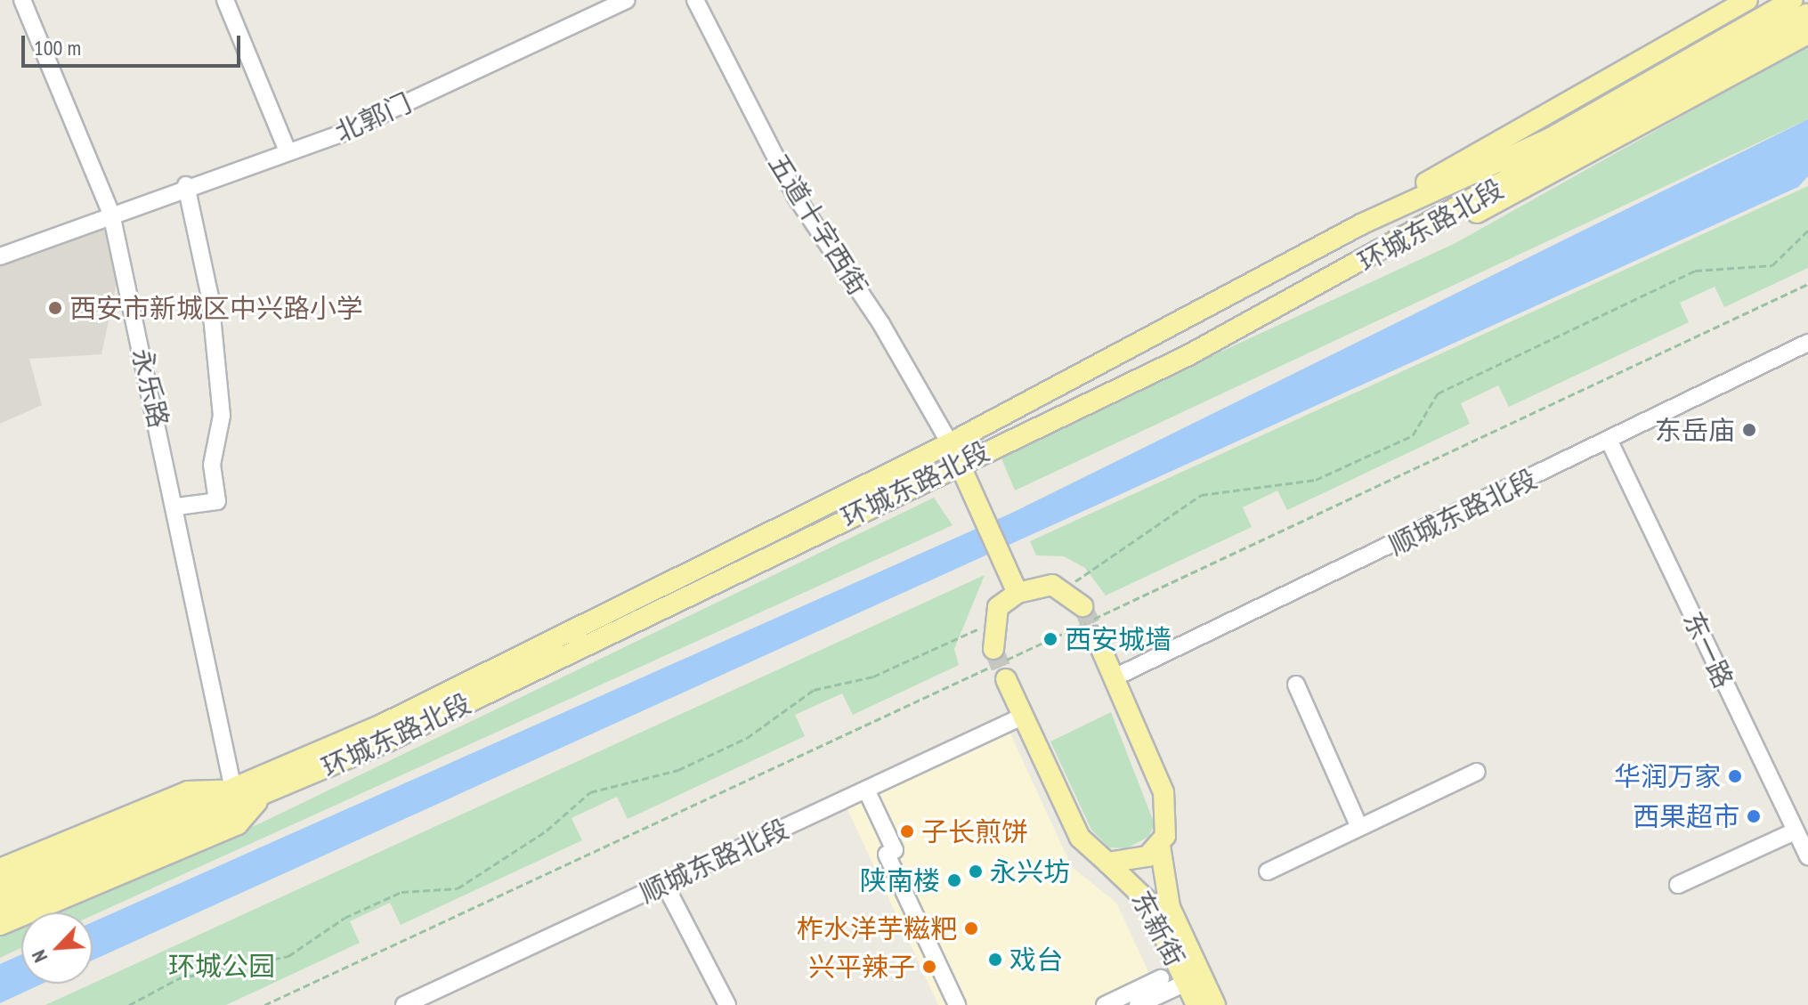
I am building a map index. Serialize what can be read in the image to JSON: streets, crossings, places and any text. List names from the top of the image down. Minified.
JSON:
{"streets":{"main road":["环城东路北段","东新街"],"street":["北郭门","五道十字西街","永乐路","顺城东路北段","东一路"]},"crossings":[["北郭门","永乐路"],["五道十字西街","环城东路北段"],["环城东路北段","永乐路"],["顺城东路北段","东一路"],["顺城东路北段","东新街"]],"parks":["环城公园"],"places":["西安市新城区中兴路小学","东岳庙","西安城墙","华润万家","西果超市","子长煎饼","永兴坊","陕南楼","柞水洋芋糍粑","戏台","兴平辣子"],"scale_bar":"100 m","north":"bottom left"}
